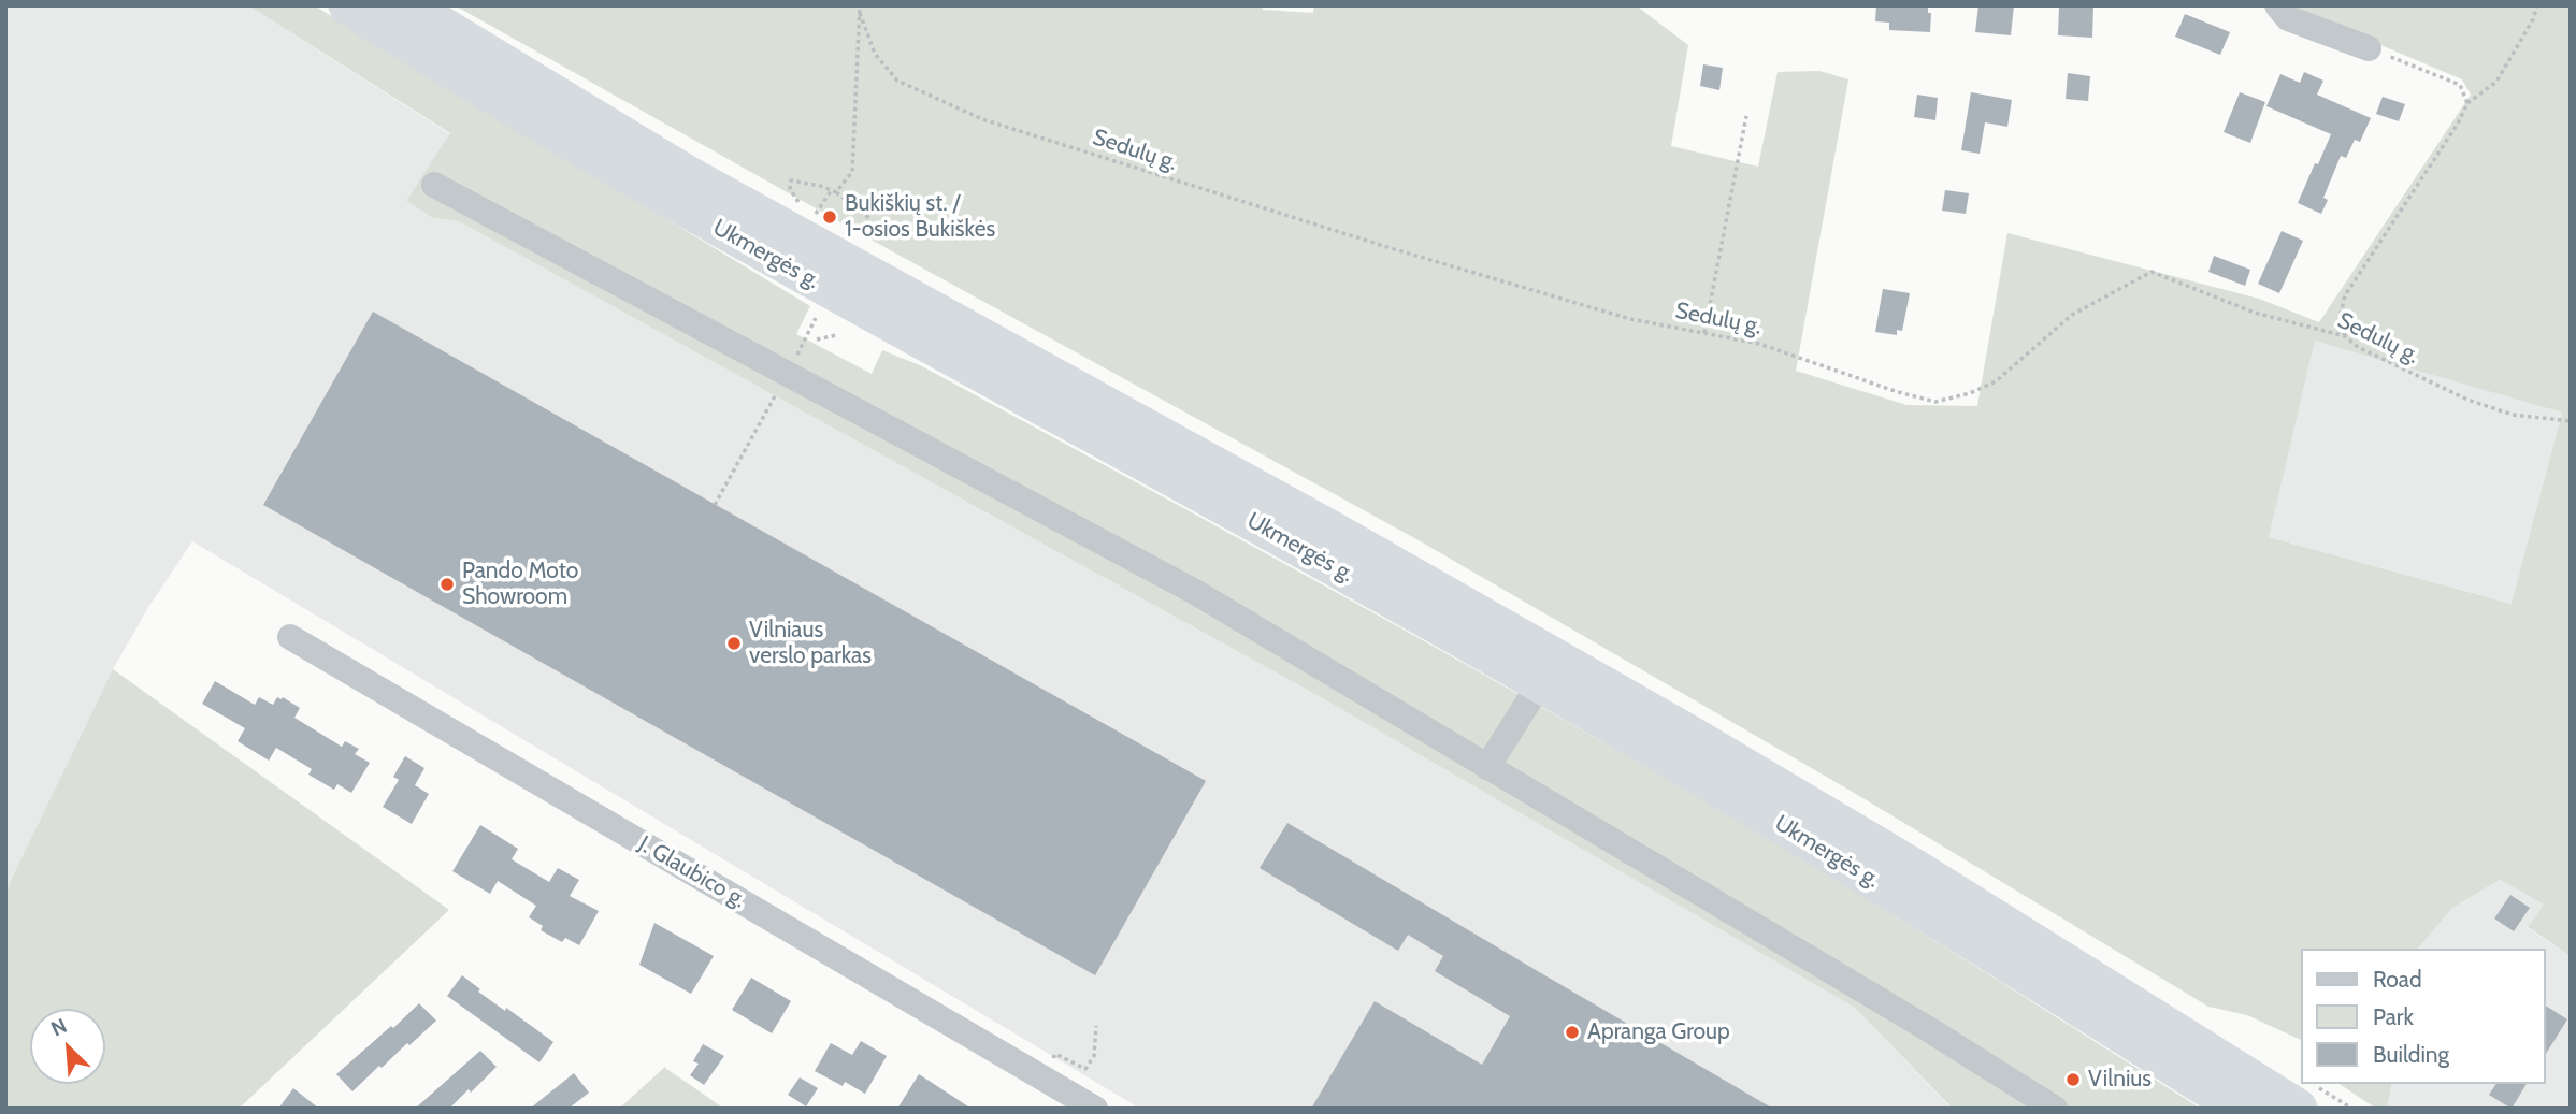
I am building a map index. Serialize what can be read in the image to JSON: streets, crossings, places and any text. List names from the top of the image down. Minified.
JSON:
{"streets":{"highway":["Ukmergės g."],"street":["J. Glaubico g."],"path":["Sedulų g."]},"places":["Bukiškių st. / 1-osios Bukiškės","Pando Moto Showroom","Vilniaus verslo parkas","Apranga Group","Vilnius"],"legend":["Road","Park","Building"],"north":"top left"}
